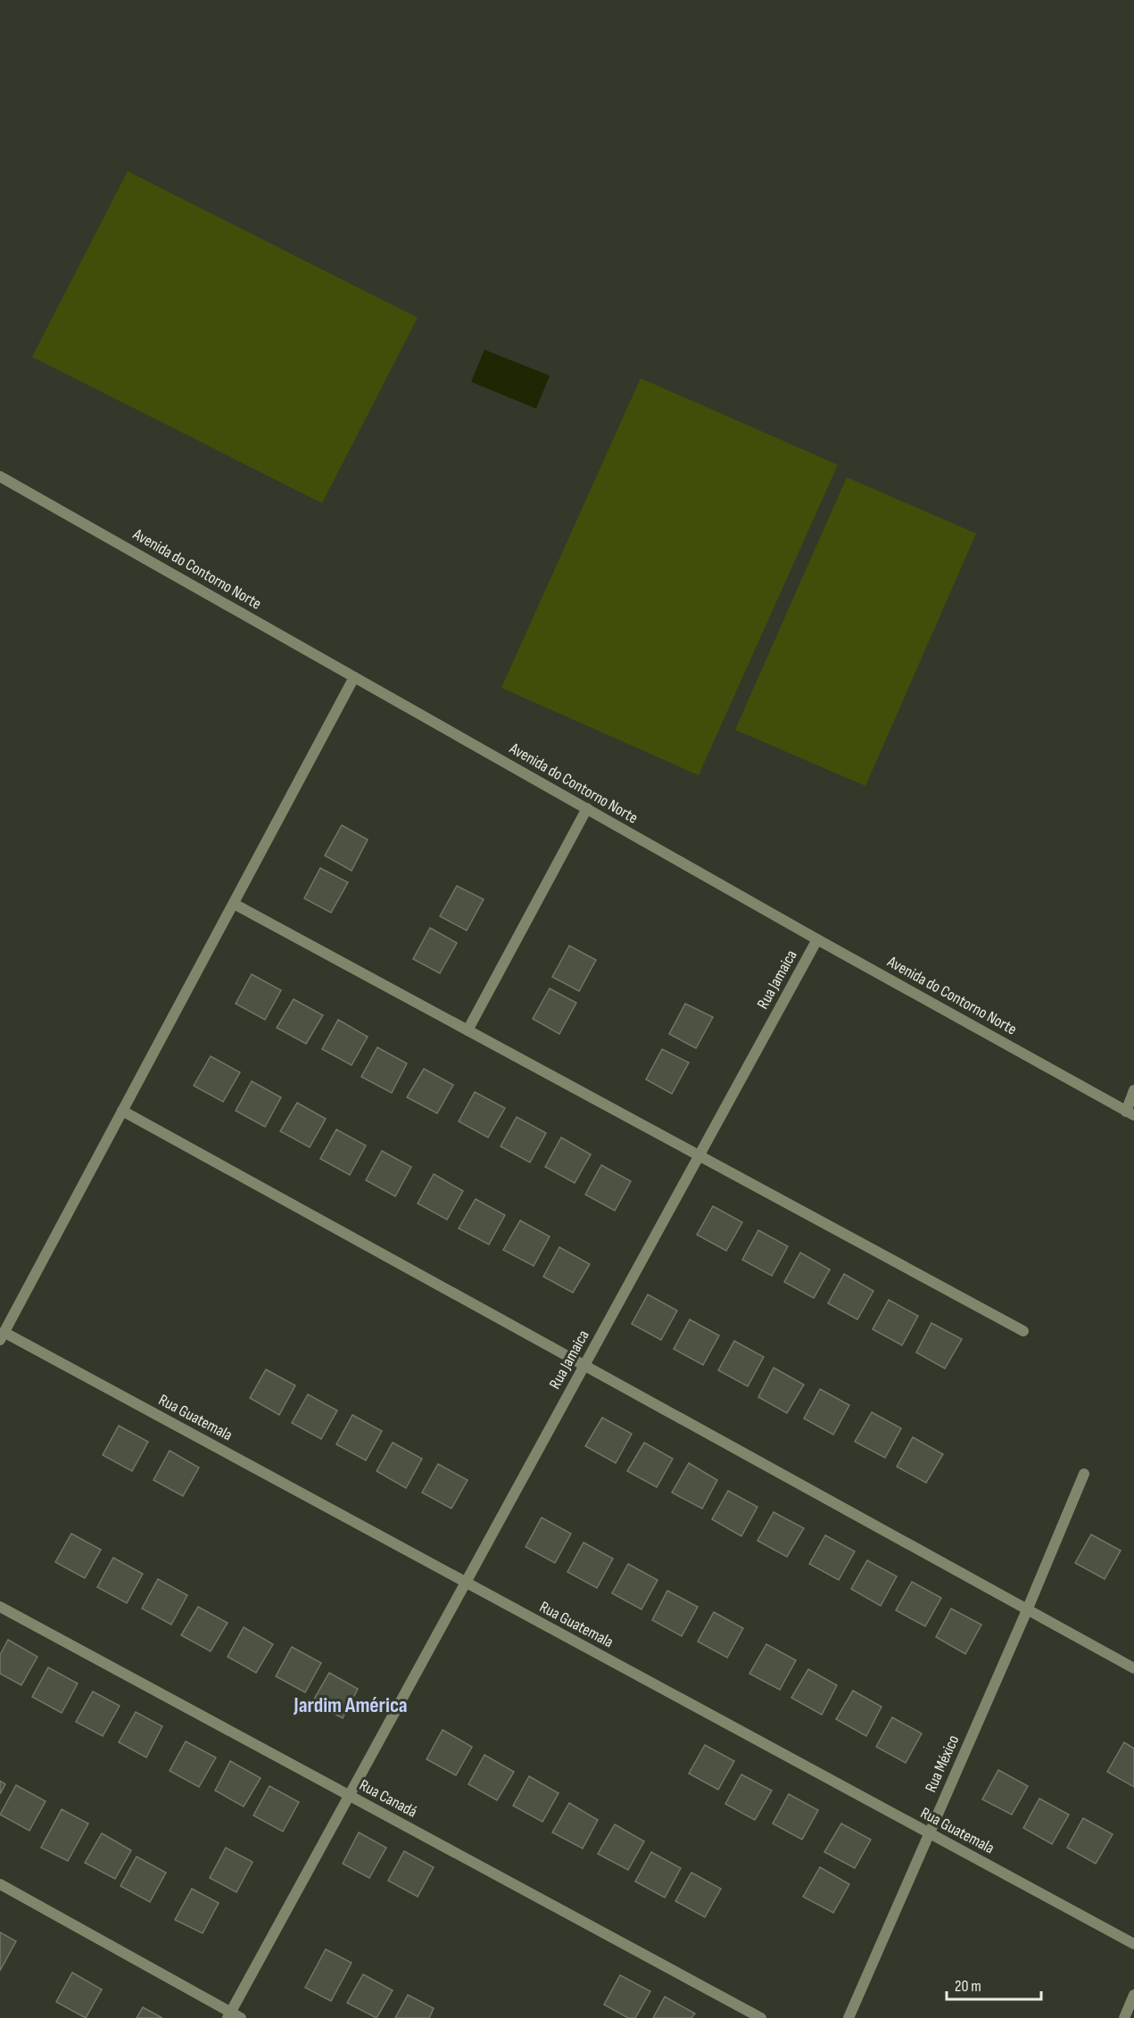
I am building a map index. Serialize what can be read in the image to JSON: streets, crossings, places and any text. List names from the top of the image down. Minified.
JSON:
{"streets":{"street":["Avenida do Contorno Norte","Rua Jamaica","Rua Guatemala","Rua México","Rua Canadá"]},"crossings":[["Avenida do Contorno Norte","Rua Jamaica"],["Rua Jamaica","Rua Guatemala"],["Rua Jamaica","Rua Canadá"],["Rua Guatemala","Rua México"]],"districts":["Jardim América"],"scale_bar":"20 m"}
